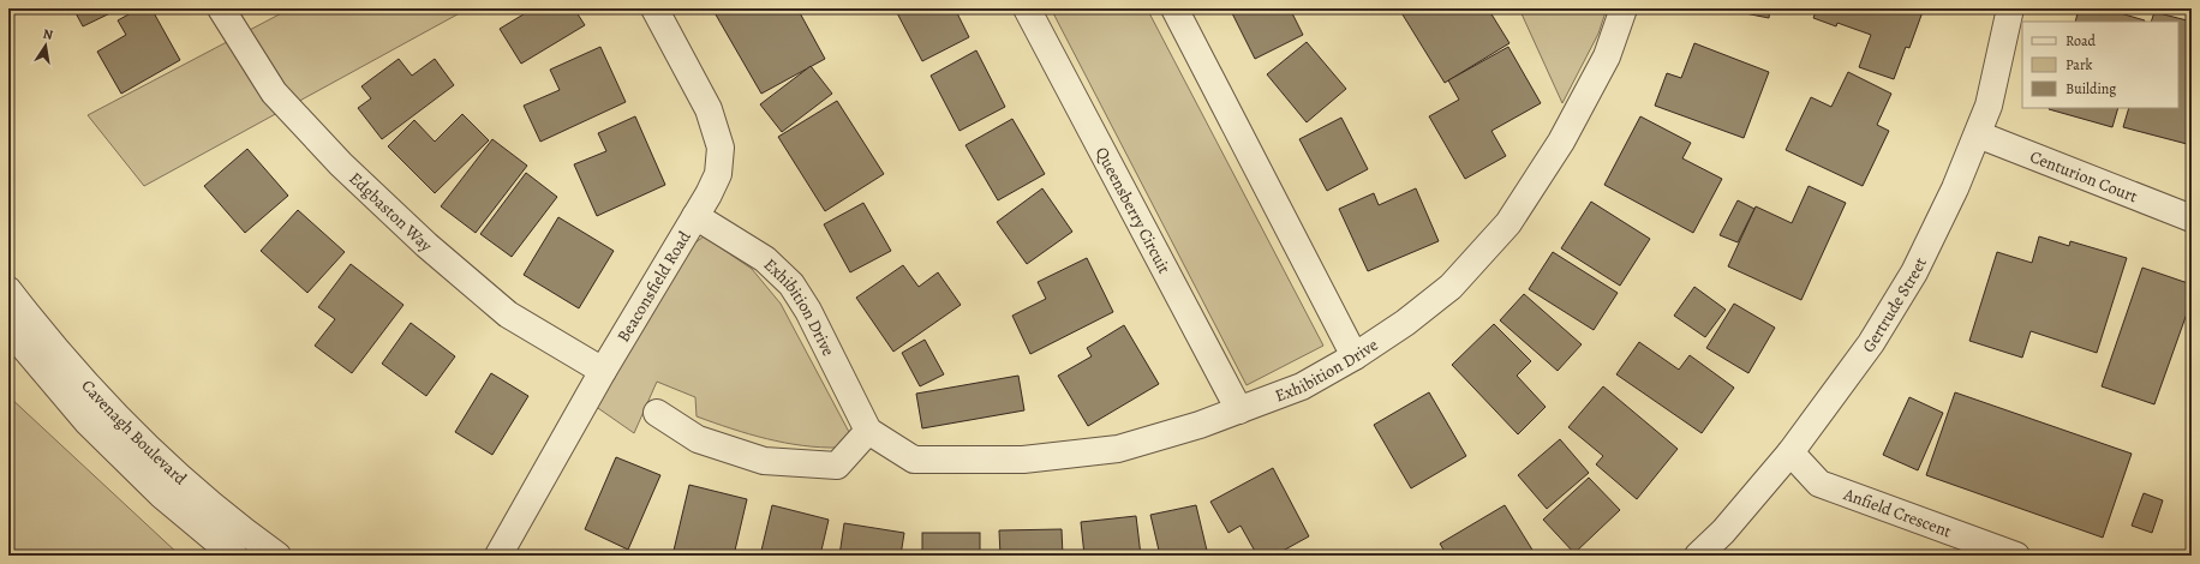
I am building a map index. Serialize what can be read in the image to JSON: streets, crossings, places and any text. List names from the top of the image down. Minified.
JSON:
{"streets":{"street":["Centurion Court","Queensberry Circuit","Edgbaston Way","Beaconsfield Road","Gertrude Street","Exhibition Drive","Cavenagh Boulevard","Anfield Crescent"]},"crossings":[["Centurion Court","Gertrude Street"],["Queensberry Circuit","Exhibition Drive"],["Edgbaston Way","Beaconsfield Road"],["Beaconsfield Road","Exhibition Drive"],["Gertrude Street","Anfield Crescent"]],"legend":["Road","Park","Building"],"north":"top"}
